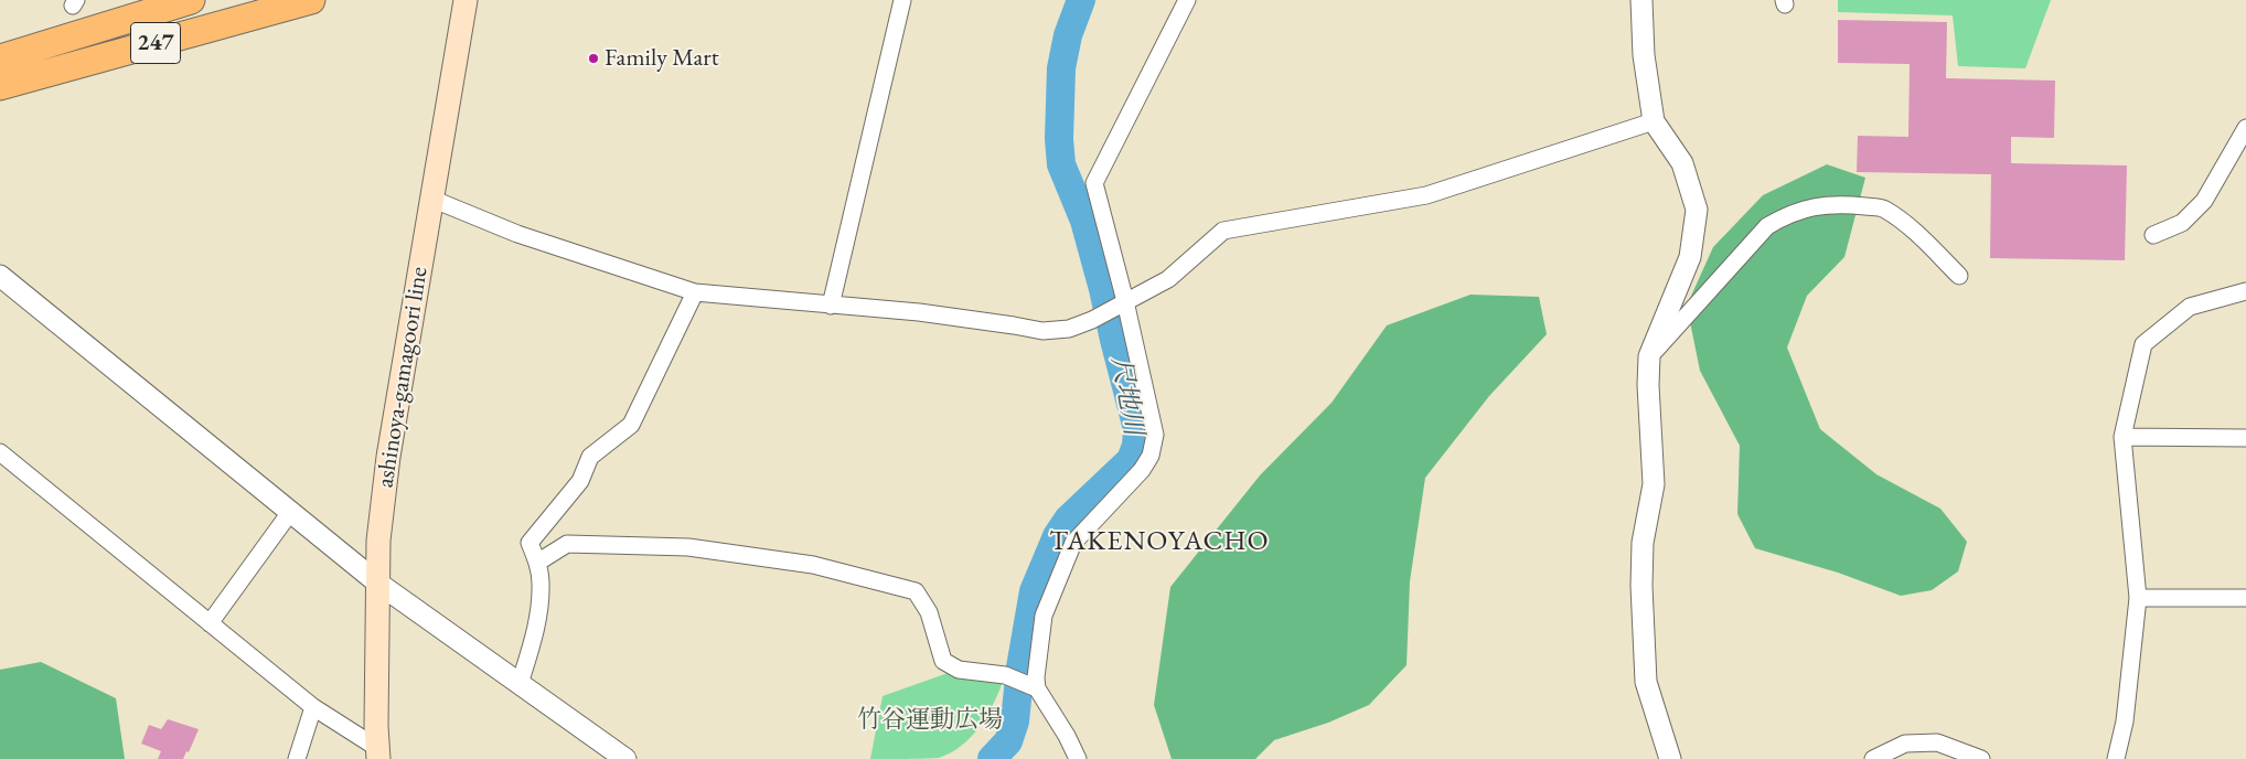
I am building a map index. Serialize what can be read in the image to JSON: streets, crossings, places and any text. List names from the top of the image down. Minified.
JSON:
{"streets":{"highway":["247"],"main road":["ashinoya-gamagoori line"]},"districts":["TAKENOYACHO"],"water":["尺地川"],"parks":["竹谷運動広場"],"places":["Family Mart"]}
